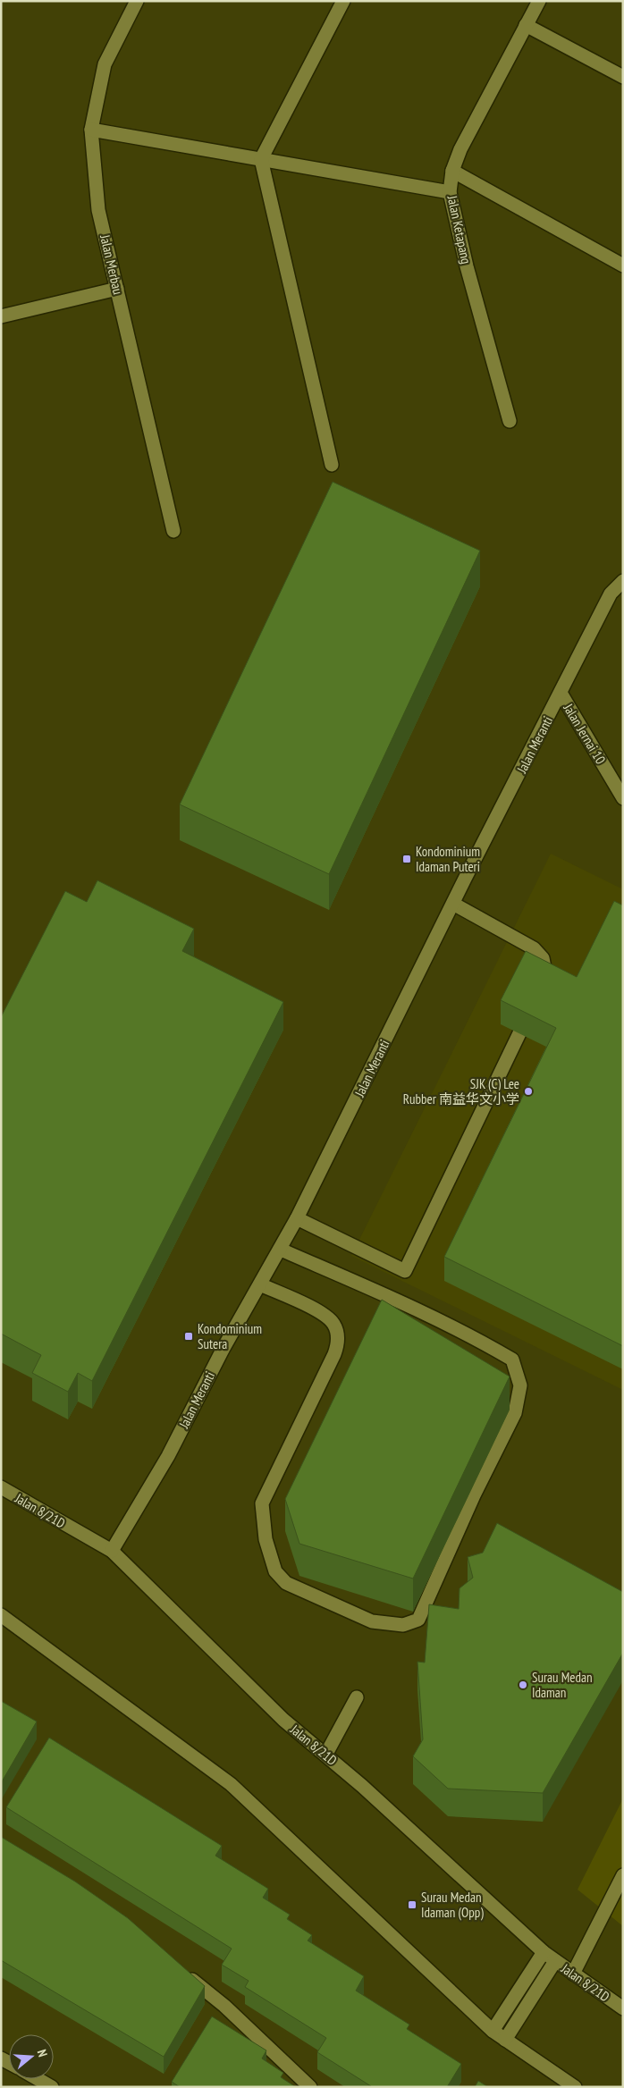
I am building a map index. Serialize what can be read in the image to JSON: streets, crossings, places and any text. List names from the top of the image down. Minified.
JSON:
{"streets":{"street":["Jalan Ketapang","Jalan Merbau","Jalan Jernai 10","Jalan Meranti","Jalan 8/21D"]},"crossings":[["Jalan Jernai 10","Jalan Meranti"],["Jalan Meranti","Jalan 8/21D"]],"places":{"transit":["Kondominium Idaman Puteri","Kondominium Sutera","Surau Medan Idaman (Opp)"],"other":["SJK (C) Lee Rubber 南益华文小学","Surau Medan Idaman"]},"north":"right"}
